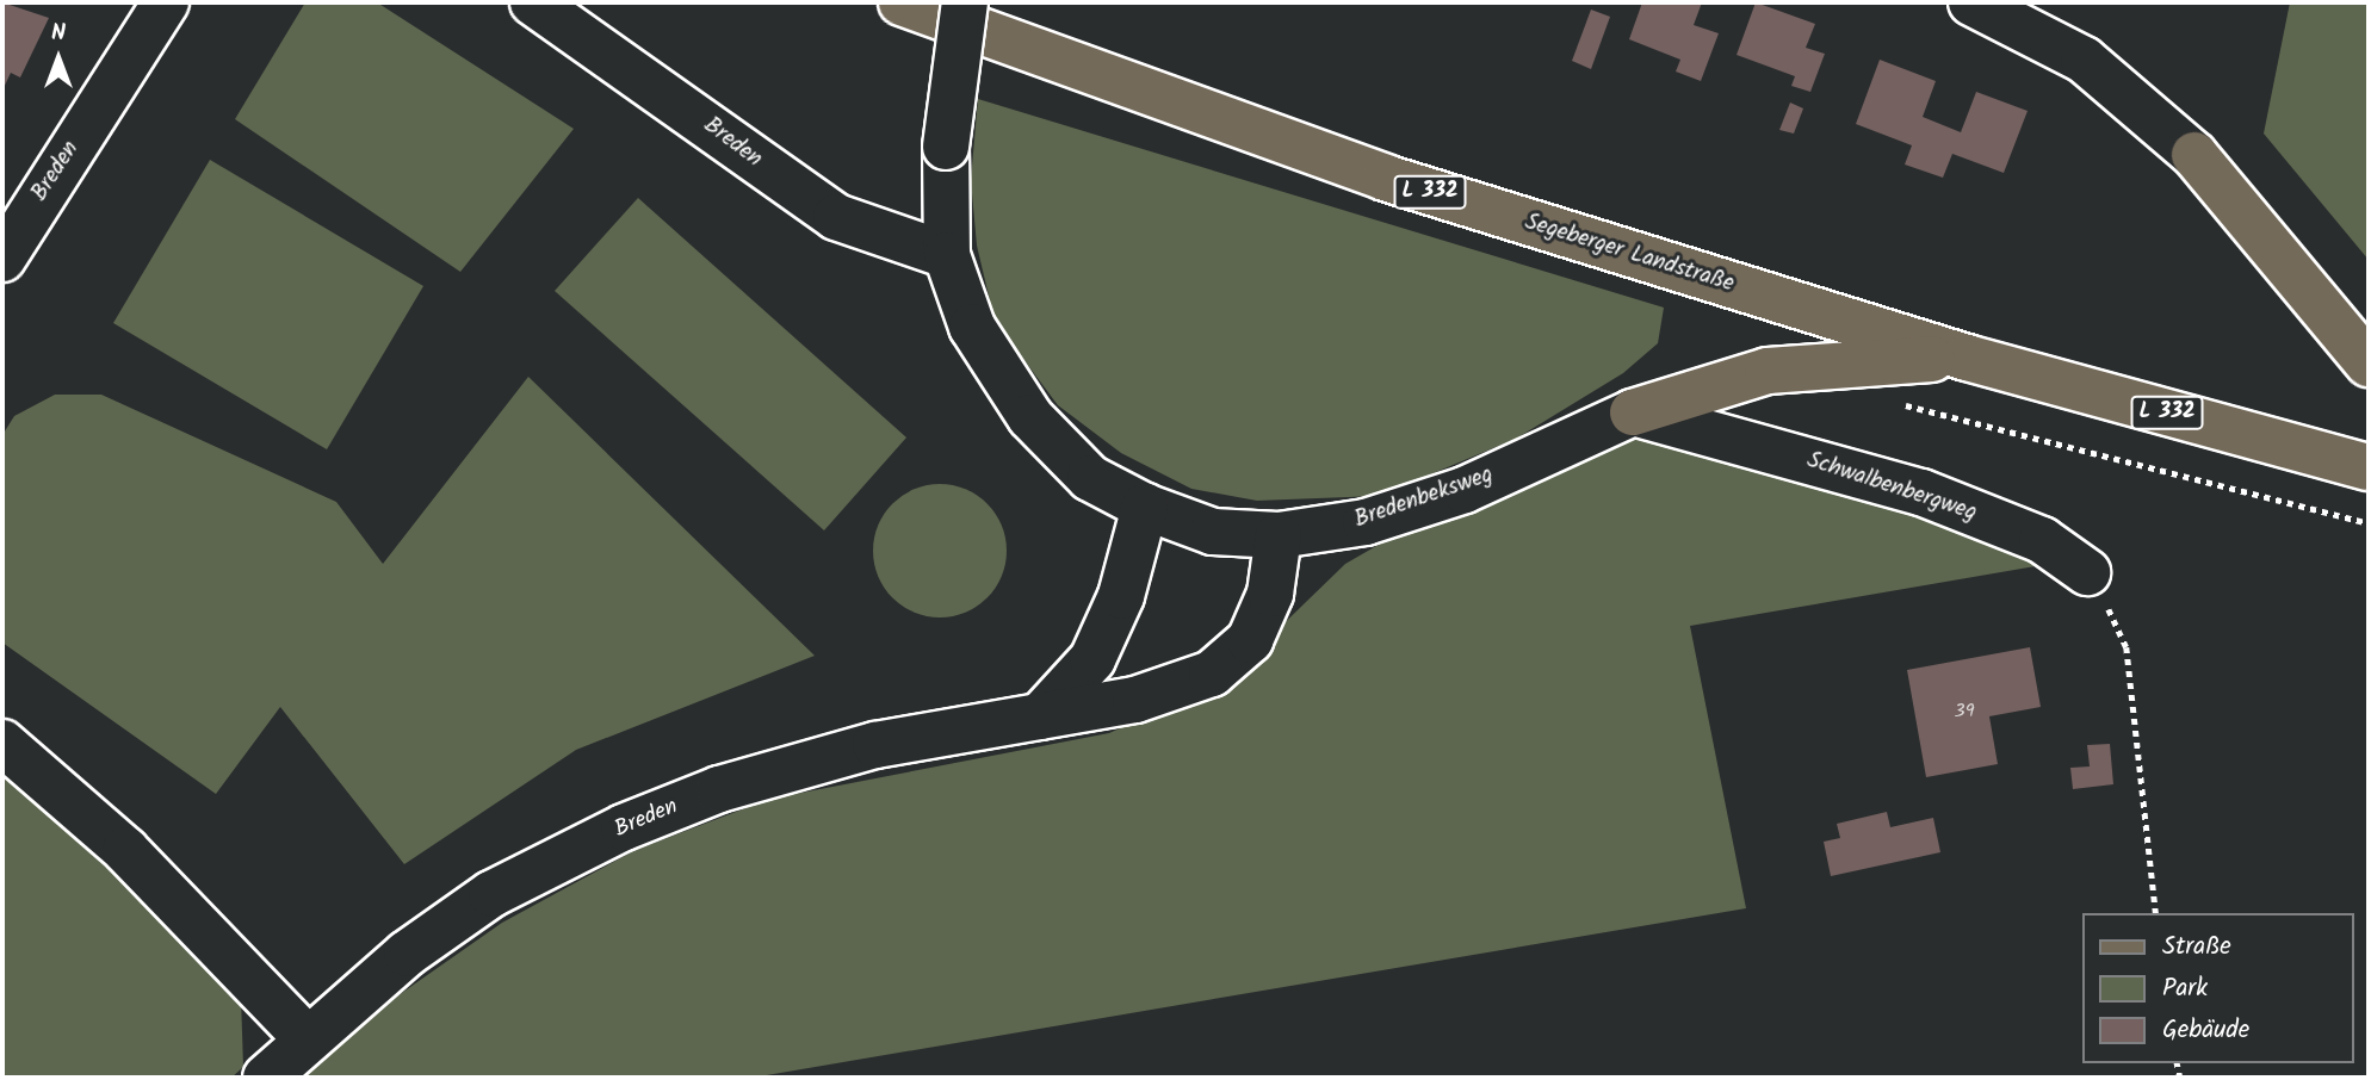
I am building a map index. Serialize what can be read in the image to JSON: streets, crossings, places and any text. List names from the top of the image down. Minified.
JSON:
{"streets":{"main road":["L 332","Segeberger Landstraße"],"street":["Breden","Schwalbenbergweg","Bredenbeksweg"]},"crossings":[["Breden","Bredenbeksweg"],["Schwalbenbergweg","Bredenbeksweg"]],"house_numbers":["39"],"legend":["Straße","Park","Gebäude"],"north":"top"}
